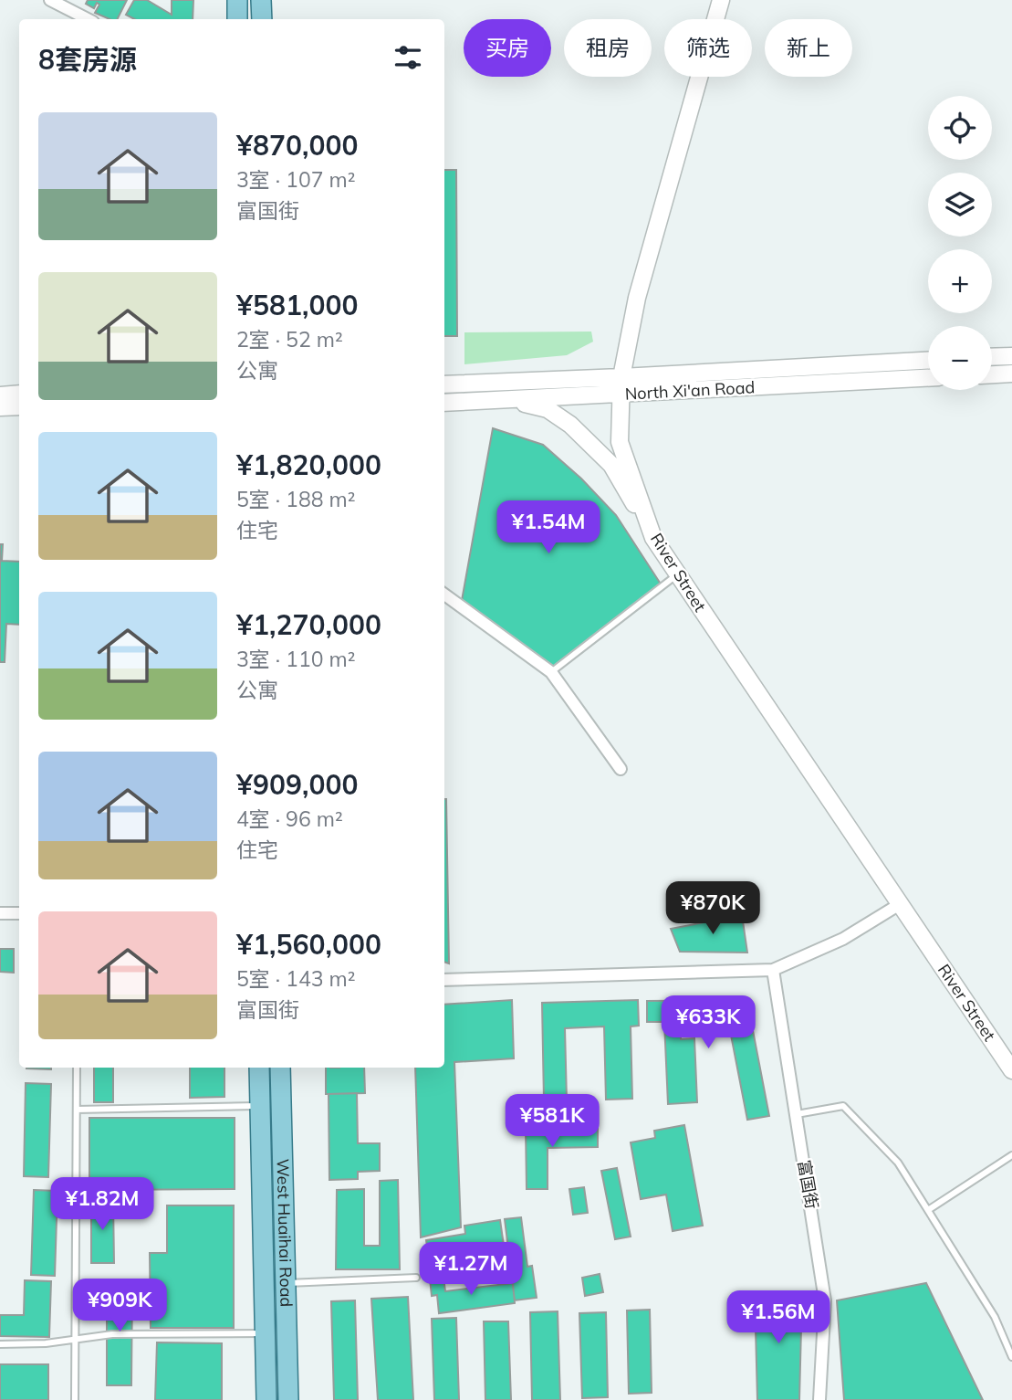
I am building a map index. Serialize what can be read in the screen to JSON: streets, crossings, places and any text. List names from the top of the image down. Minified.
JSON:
{"streets":{"main road":["North Xi'an Road","River Street","West Huaihai Road"],"street":["富国街"]},"crossings":[["North Xi'an Road","River Street"]],"page":{"chip":["买房","租房","筛选","新上"],"heading":"8套房源","map_buttons":["+","−"],"list":[{"name":"¥870,000","note":"3室 · 107 m² · 富国街"},{"name":"¥581,000","note":"2室 · 52 m² · 公寓"},{"name":"¥1,820,000","note":"5室 · 188 m² · 住宅"},{"name":"¥1,270,000","note":"3室 · 110 m² · 公寓"},{"name":"¥909,000","note":"4室 · 96 m² · 住宅"},{"name":"¥1,560,000","note":"5室 · 143 m² · 富国街"}],"price":["¥1.54M","¥870K","¥633K","¥581K","¥1.82M","¥1.27M","¥909K","¥1.56M"]}}
